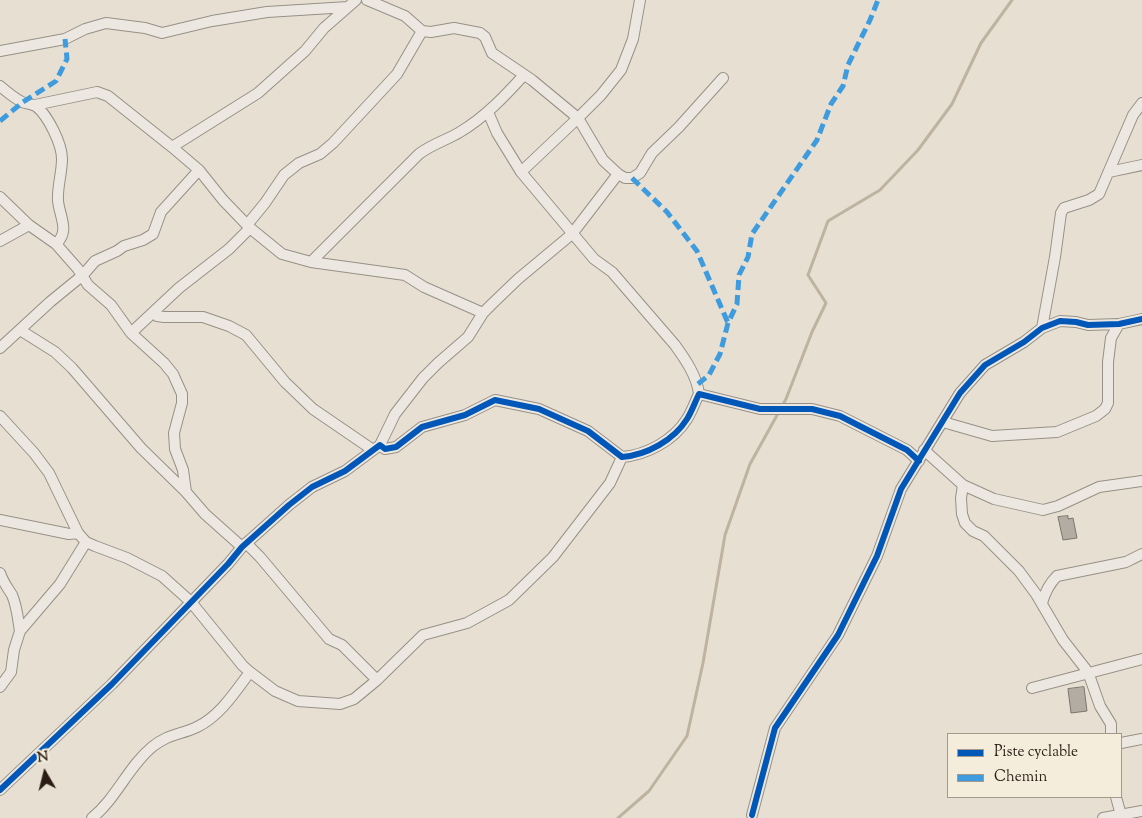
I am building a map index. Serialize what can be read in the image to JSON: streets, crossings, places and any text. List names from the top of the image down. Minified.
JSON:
{"legend":["Piste cyclable","Chemin"],"north":"top"}
